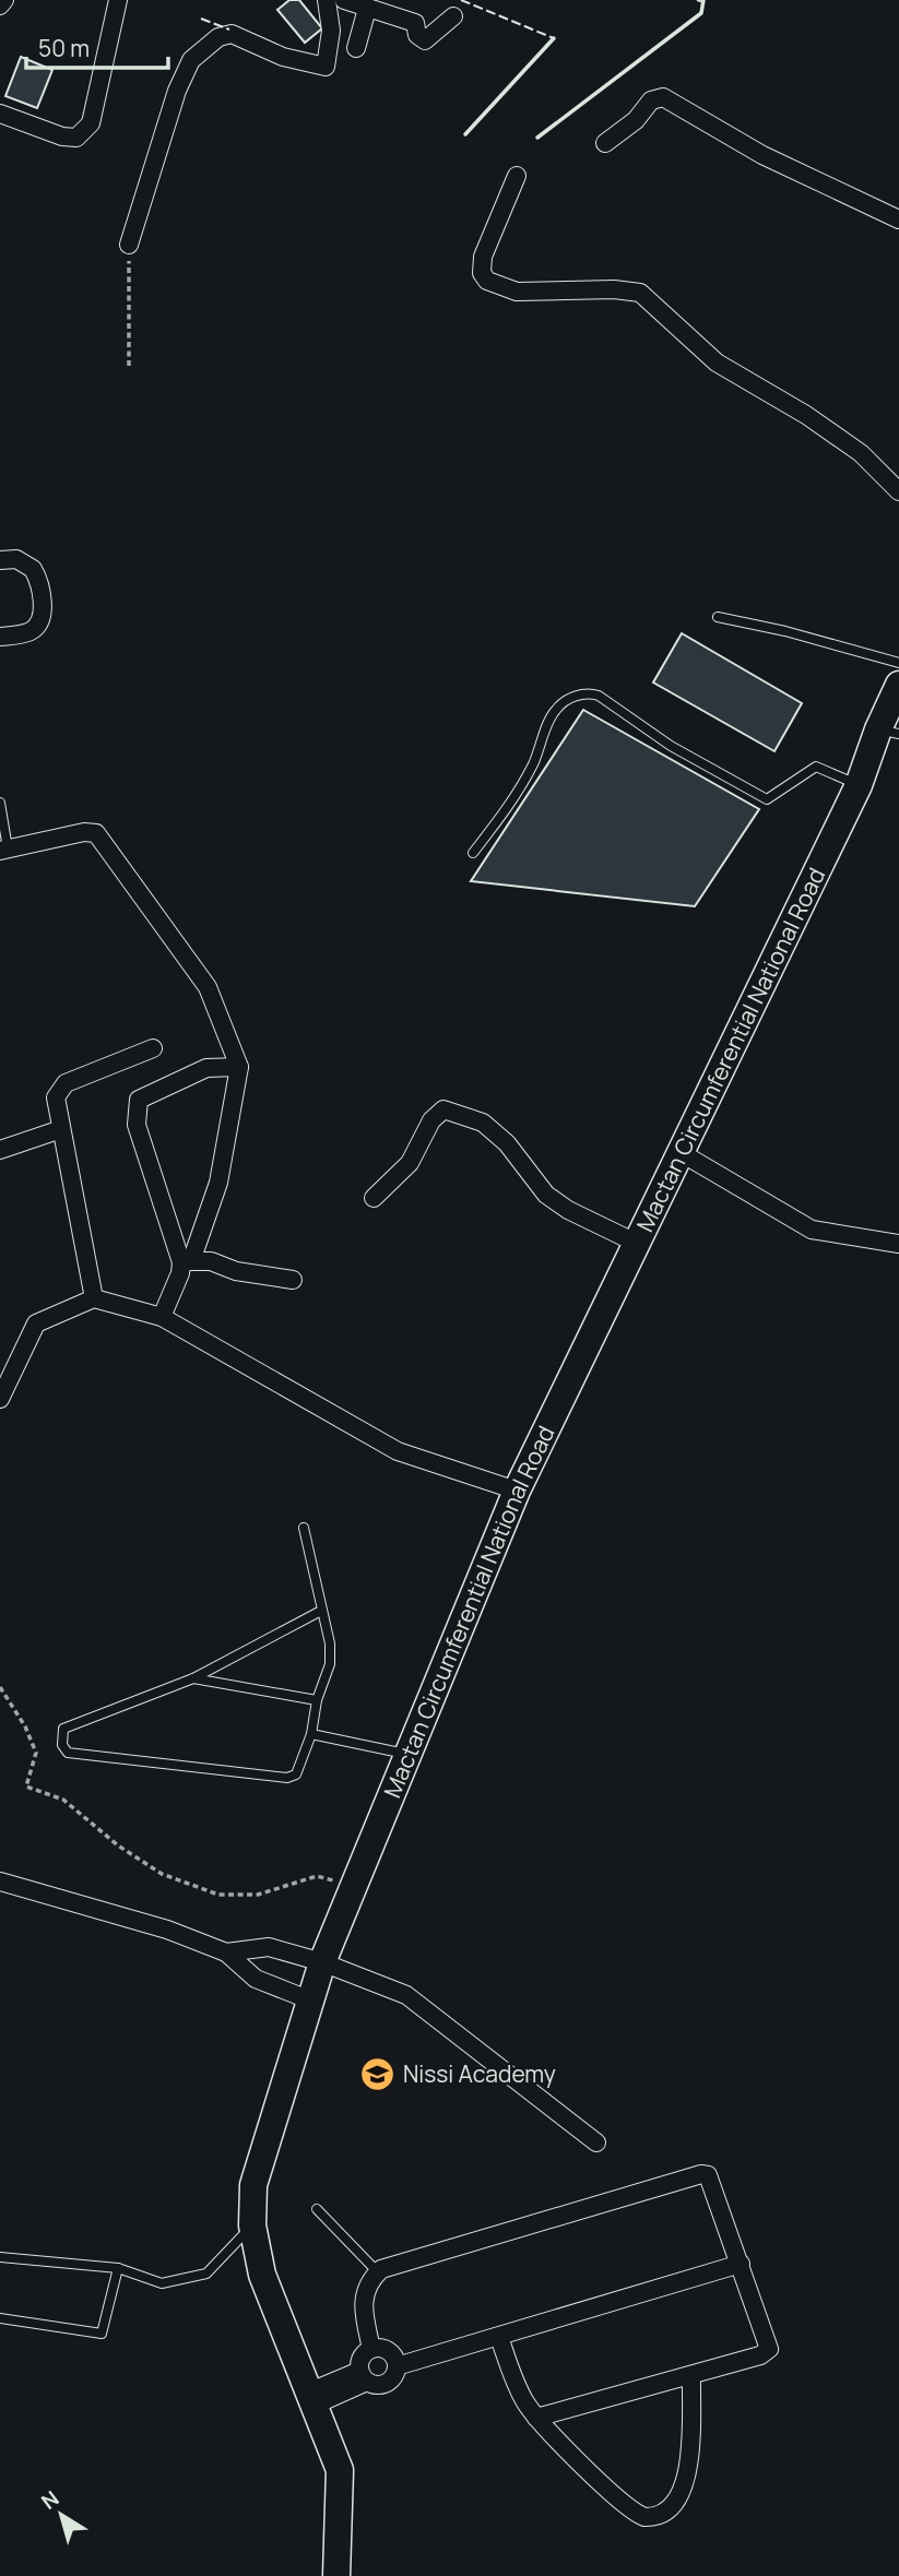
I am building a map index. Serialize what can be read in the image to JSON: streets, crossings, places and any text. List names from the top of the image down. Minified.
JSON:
{"streets":{"main road":["Mactan Circumferential National Road"]},"places":{"school or university":["Nissi Academy"]},"scale_bar":"50 m","north":"top left"}
